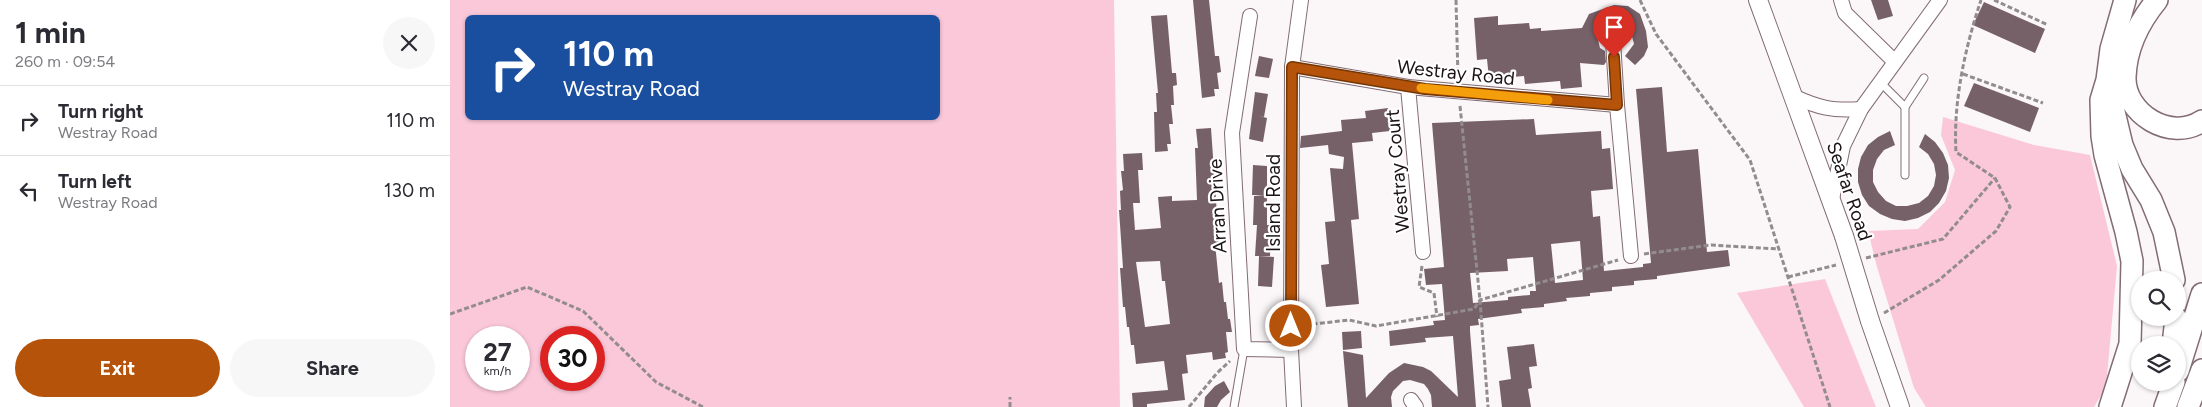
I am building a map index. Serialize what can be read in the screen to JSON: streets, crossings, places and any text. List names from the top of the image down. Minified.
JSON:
{"streets":{"street":["Westray Road","Westray Court","Seafar Road","Island Road","Arran Drive"]},"crossings":[["Westray Road","Westray Court"],["Westray Road","Island Road"]],"page":{"heading":["1 min","260 m · 09:54"],"turn":["110 m","Westray Road"],"list":[{"name":"Turn right","note":"Westray Road","value":"110 m"},{"name":"Turn left","note":"Westray Road","value":"130 m"}],"speed":"27 km/h","limit":"30","buttons":["Exit","Share"]}}
